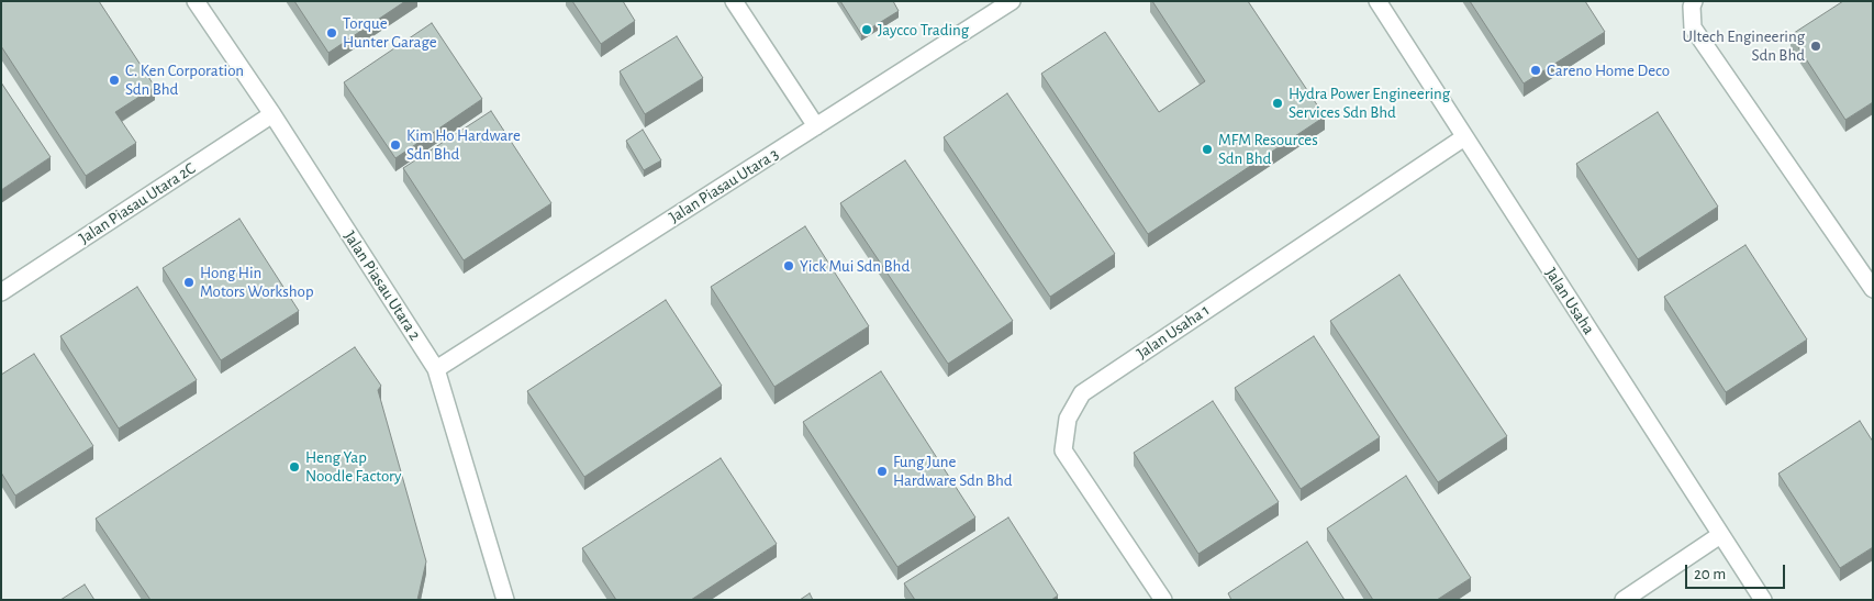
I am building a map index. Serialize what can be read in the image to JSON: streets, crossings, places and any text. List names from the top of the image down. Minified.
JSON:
{"streets":{"street":["Jalan Piasau Utara 3","Jalan Piasau Utara 2C","Jalan Piasau Utara 2","Jalan Usaha","Jalan Usaha 1"]},"crossings":[["Jalan Piasau Utara 3","Jalan Piasau Utara 2"],["Jalan Piasau Utara 2C","Jalan Piasau Utara 2"],["Jalan Usaha","Jalan Usaha 1"]],"places":["Jaycco Trading","Torque Hunter Garage","Ultech Engineering Sdn Bhd","Careno Home Deco","C. Ken Corporation Sdn Bhd","Hydra Power Engineering Services Sdn Bhd","Kim Ho Hardware Sdn Bhd","MFM Resources Sdn Bhd","Yick Mui Sdn Bhd","Hong Hin Motors Workshop","Heng Yap Noodle Factory","Fung June Hardware Sdn Bhd"],"scale_bar":"20 m"}
